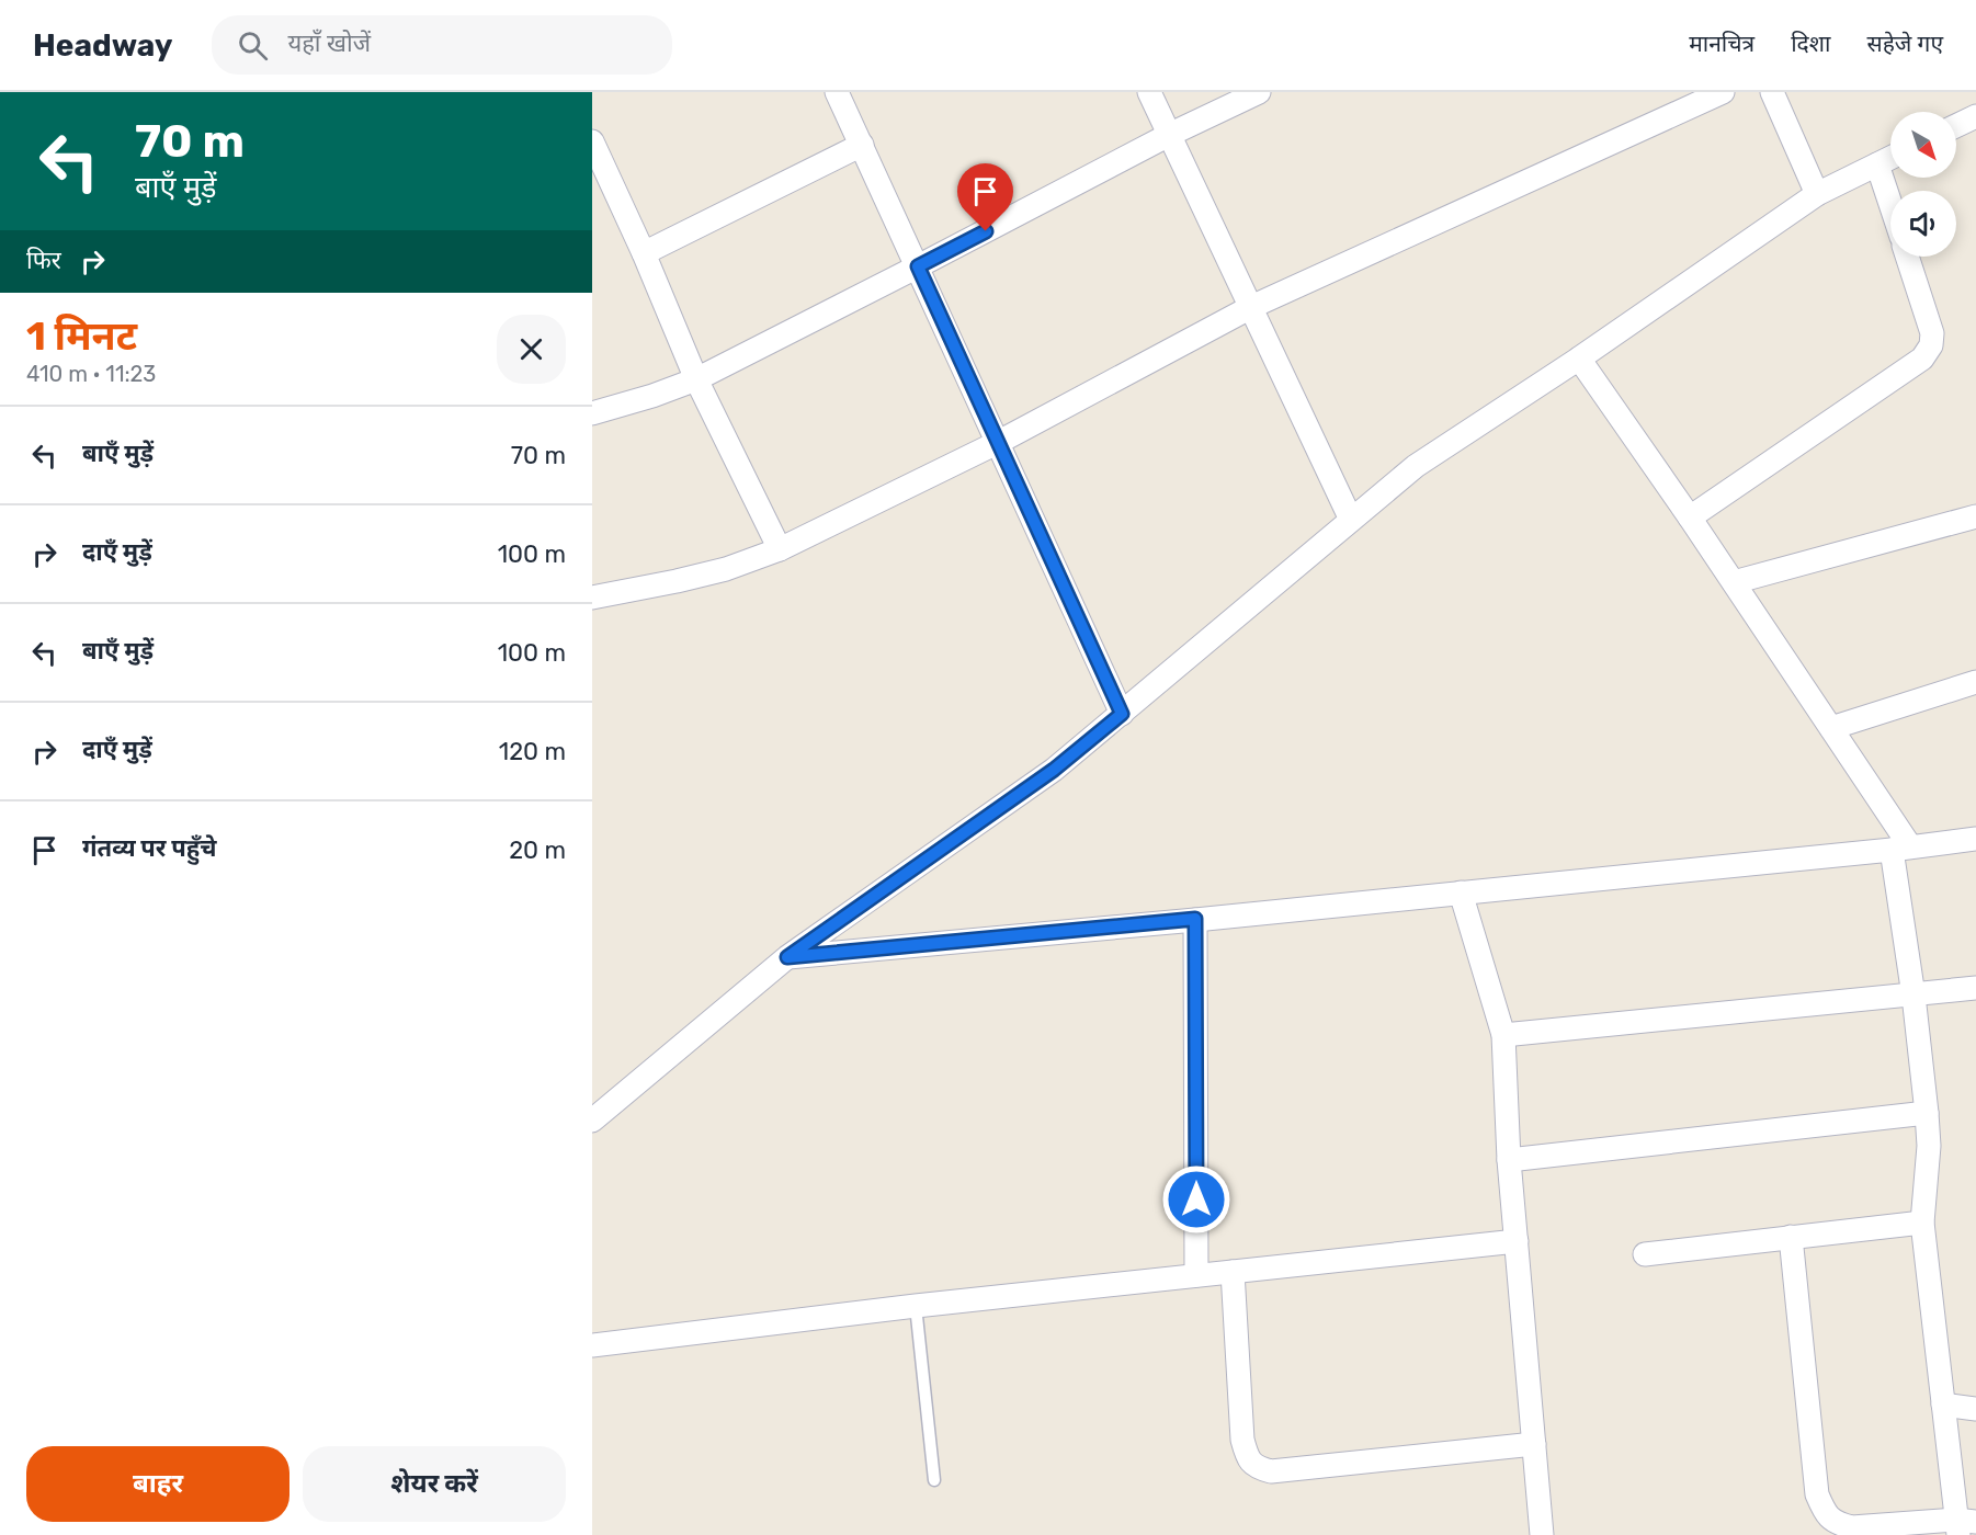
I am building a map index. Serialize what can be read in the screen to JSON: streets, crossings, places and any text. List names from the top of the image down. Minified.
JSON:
{"north":"bottom right","page":{"header":"Headway","search":"यहाँ खोजें","nav":["मानचित्र","दिशा","सहेजे गए"],"turn":["70 m","बाएँ मुड़ें"],"then":"फिर","heading":["1 मिनट","410 m · 11:23"],"list":[{"name":"बाएँ मुड़ें","value":"70 m"},{"name":"दाएँ मुड़ें","value":"100 m"},{"name":"बाएँ मुड़ें","value":"100 m"},{"name":"दाएँ मुड़ें","value":"120 m"},{"name":"गंतव्य पर पहुँचे","value":"20 m"}],"buttons":["बाहर","शेयर करें"]}}
